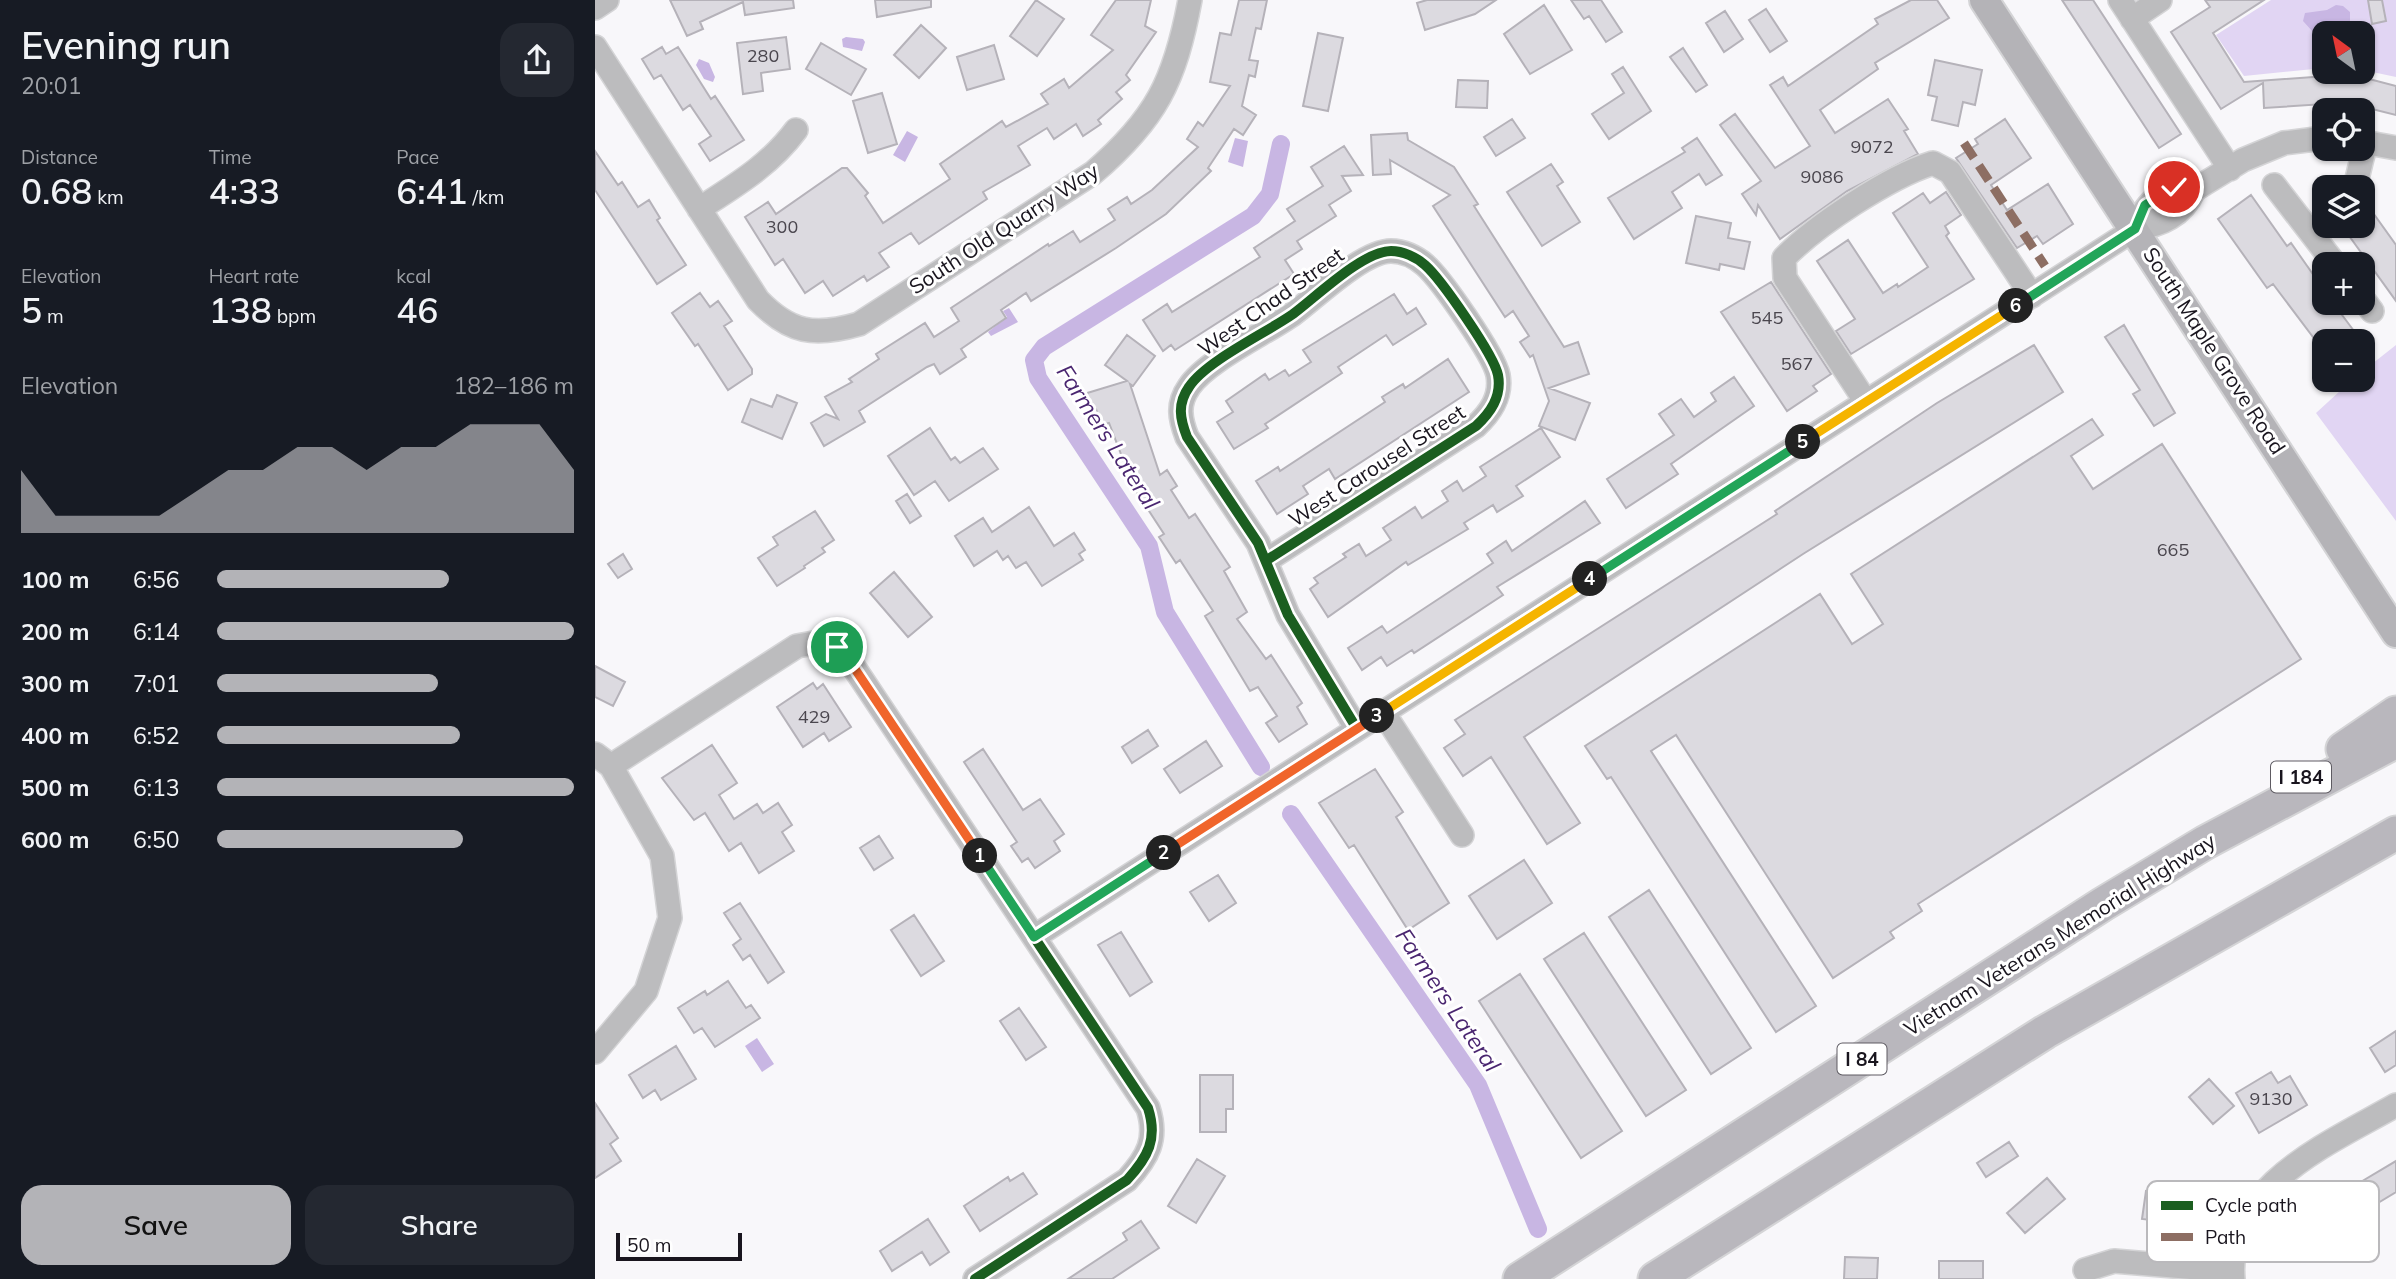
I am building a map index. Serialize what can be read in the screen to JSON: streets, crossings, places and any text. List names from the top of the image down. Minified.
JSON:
{"streets":{"highway":["I 184","Vietnam Veterans Memorial Highway","I 84"],"main road":["South Maple Grove Road"],"street":["South Old Quarry Way","West Chad Street","West Carousel Street"]},"crossings":[["West Chad Street","West Carousel Street"],["I 184","Vietnam Veterans Memorial Highway"]],"water":["Farmers Lateral"],"house_numbers":["280","9072","9086","300","545","567","665","429","9130"],"legend":["Cycle path","Path"],"scale_bar":"50 m","north":"top left","page":{"heading":["Evening run","20:01"],"map_buttons":["+","−"],"stats":[["Distance","0.68 km"],["Time","4:33"],["Pace","6:41 /km"],["Elevation","5 m"],["Heart rate","138 bpm"],["kcal","46"]],"pins":["6","5","4","3","2","1"],"chart":["Elevation","182–186 m"],"list":[{"name":"100 m","note":"6:56"},{"name":"200 m","note":"6:14"},{"name":"300 m","note":"7:01"},{"name":"400 m","note":"6:52"},{"name":"500 m","note":"6:13"},{"name":"600 m","note":"6:50"}],"buttons":["Save","Share"],"scale":"50 m"}}
